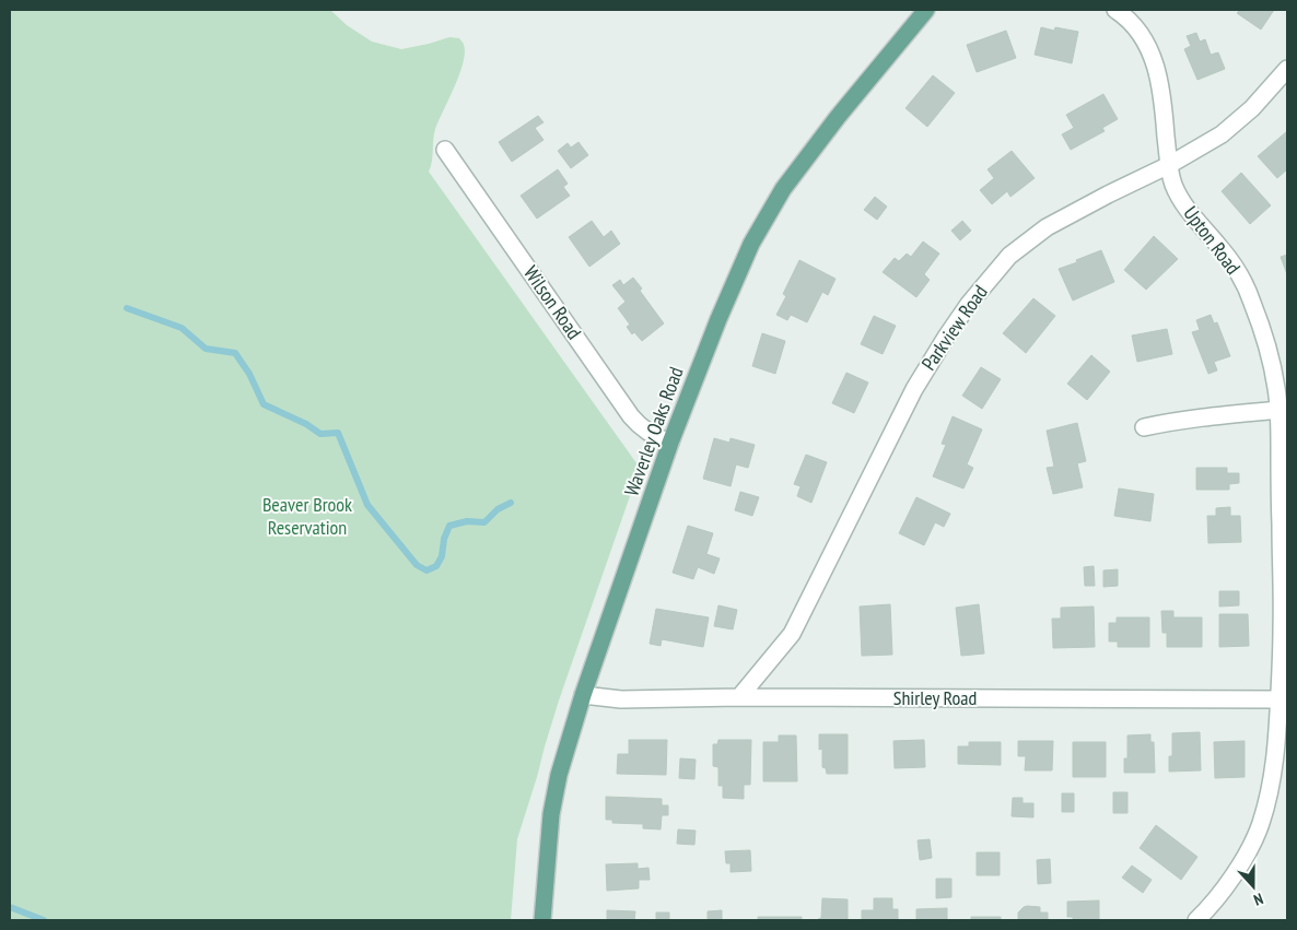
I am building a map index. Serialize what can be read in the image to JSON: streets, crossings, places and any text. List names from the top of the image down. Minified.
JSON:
{"streets":{"main road":["Waverley Oaks Road"],"street":["Upton Road","Wilson Road","Parkview Road","Shirley Road"]},"crossings":[["Upton Road","Parkview Road"],["Upton Road","Shirley Road"],["Wilson Road","Waverley Oaks Road"],["Parkview Road","Shirley Road"],["Waverley Oaks Road","Shirley Road"]],"parks":["Beaver Brook Reservation"],"north":"bottom"}
